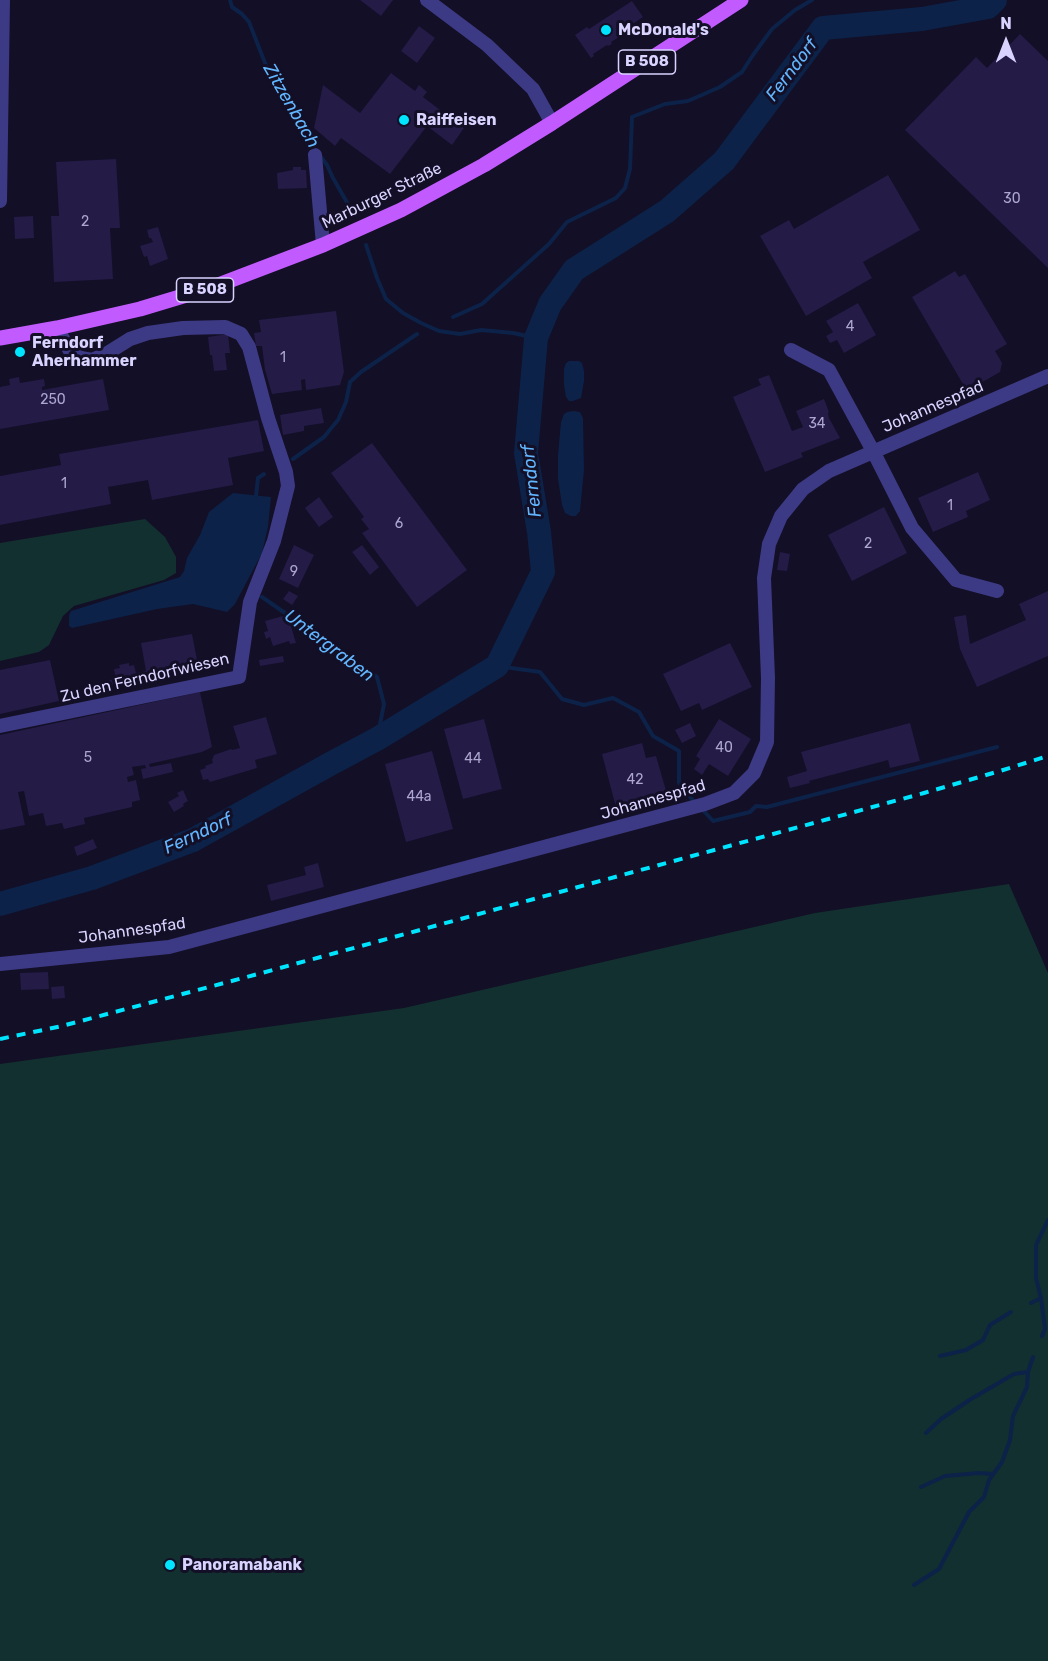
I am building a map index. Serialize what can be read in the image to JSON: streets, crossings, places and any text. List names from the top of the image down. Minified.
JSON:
{"streets":{"main road":["B 508","Marburger Straße"],"street":["Johannespfad","Zu den Ferndorfwiesen"]},"crossings":[["Marburger Straße","Zu den Ferndorfwiesen"]],"water":["Ferndorf","Zitzenbach","Untergraben"],"places":["McDonald's","Raiffeisen","Ferndorf Aherhammer","Panoramabank"],"house_numbers":["30","2","4","1","250","34","1","1","6","2","9","40","5","44","42","44a"],"north":"top"}
